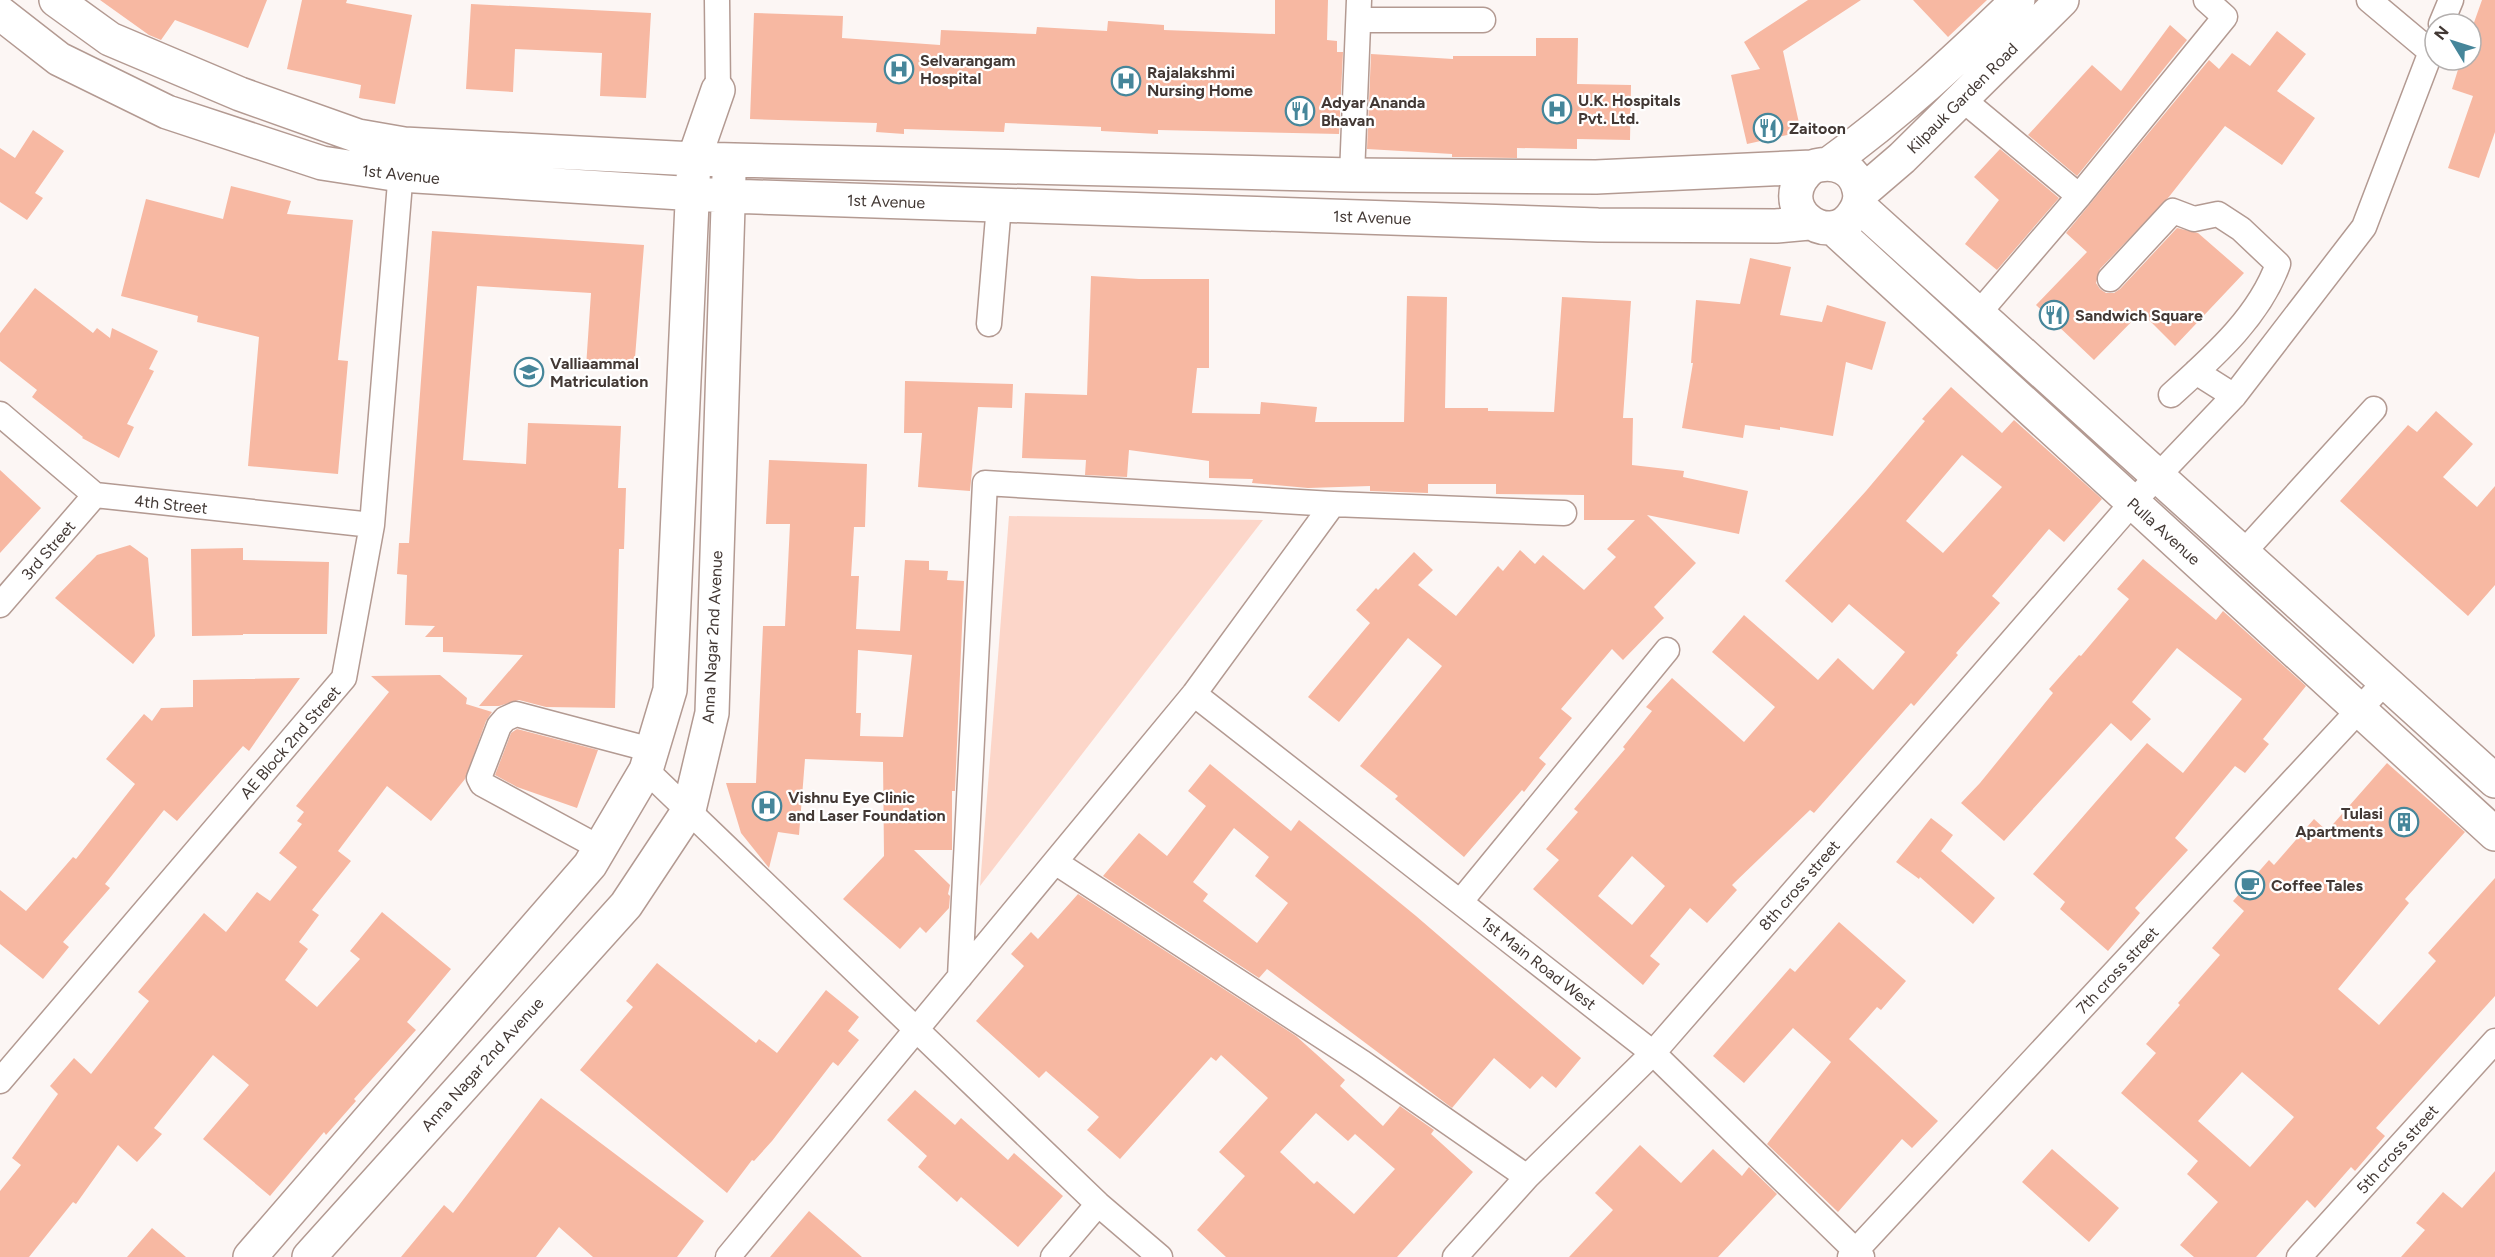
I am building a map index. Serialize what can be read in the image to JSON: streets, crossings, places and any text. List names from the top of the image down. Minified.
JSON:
{"streets":{"main road":["Kilpauk Garden Road","1st Avenue","Pulla Avenue","Anna Nagar 2nd Avenue"],"street":["4th Street","3rd Street","AE Block 2nd Street","8th cross street","1st Main Road West","7th cross street","5th cross street"]},"crossings":[["Kilpauk Garden Road","1st Avenue"],["Kilpauk Garden Road","Pulla Avenue"],["1st Avenue","Pulla Avenue"],["1st Avenue","Anna Nagar 2nd Avenue"],["1st Avenue","AE Block 2nd Street"],["4th Street","3rd Street"],["4th Street","AE Block 2nd Street"],["Pulla Avenue","8th cross street"],["Pulla Avenue","7th cross street"],["8th cross street","1st Main Road West"],["1st Main Road West","7th cross street"]],"places":{"hospital":["Selvarangam Hospital","Rajalakshmi Nursing Home","U.K. Hospitals Pvt. Ltd.","Vishnu Eye Clinic and Laser Foundation"],"restaurant":["Adyar Ananda Bhavan","Zaitoon","Sandwich Square"],"school or university":["Valliaammal Matriculation"],"building":["Tulasi Apartments"],"cafe":["Coffee Tales"]},"north":"top left"}
